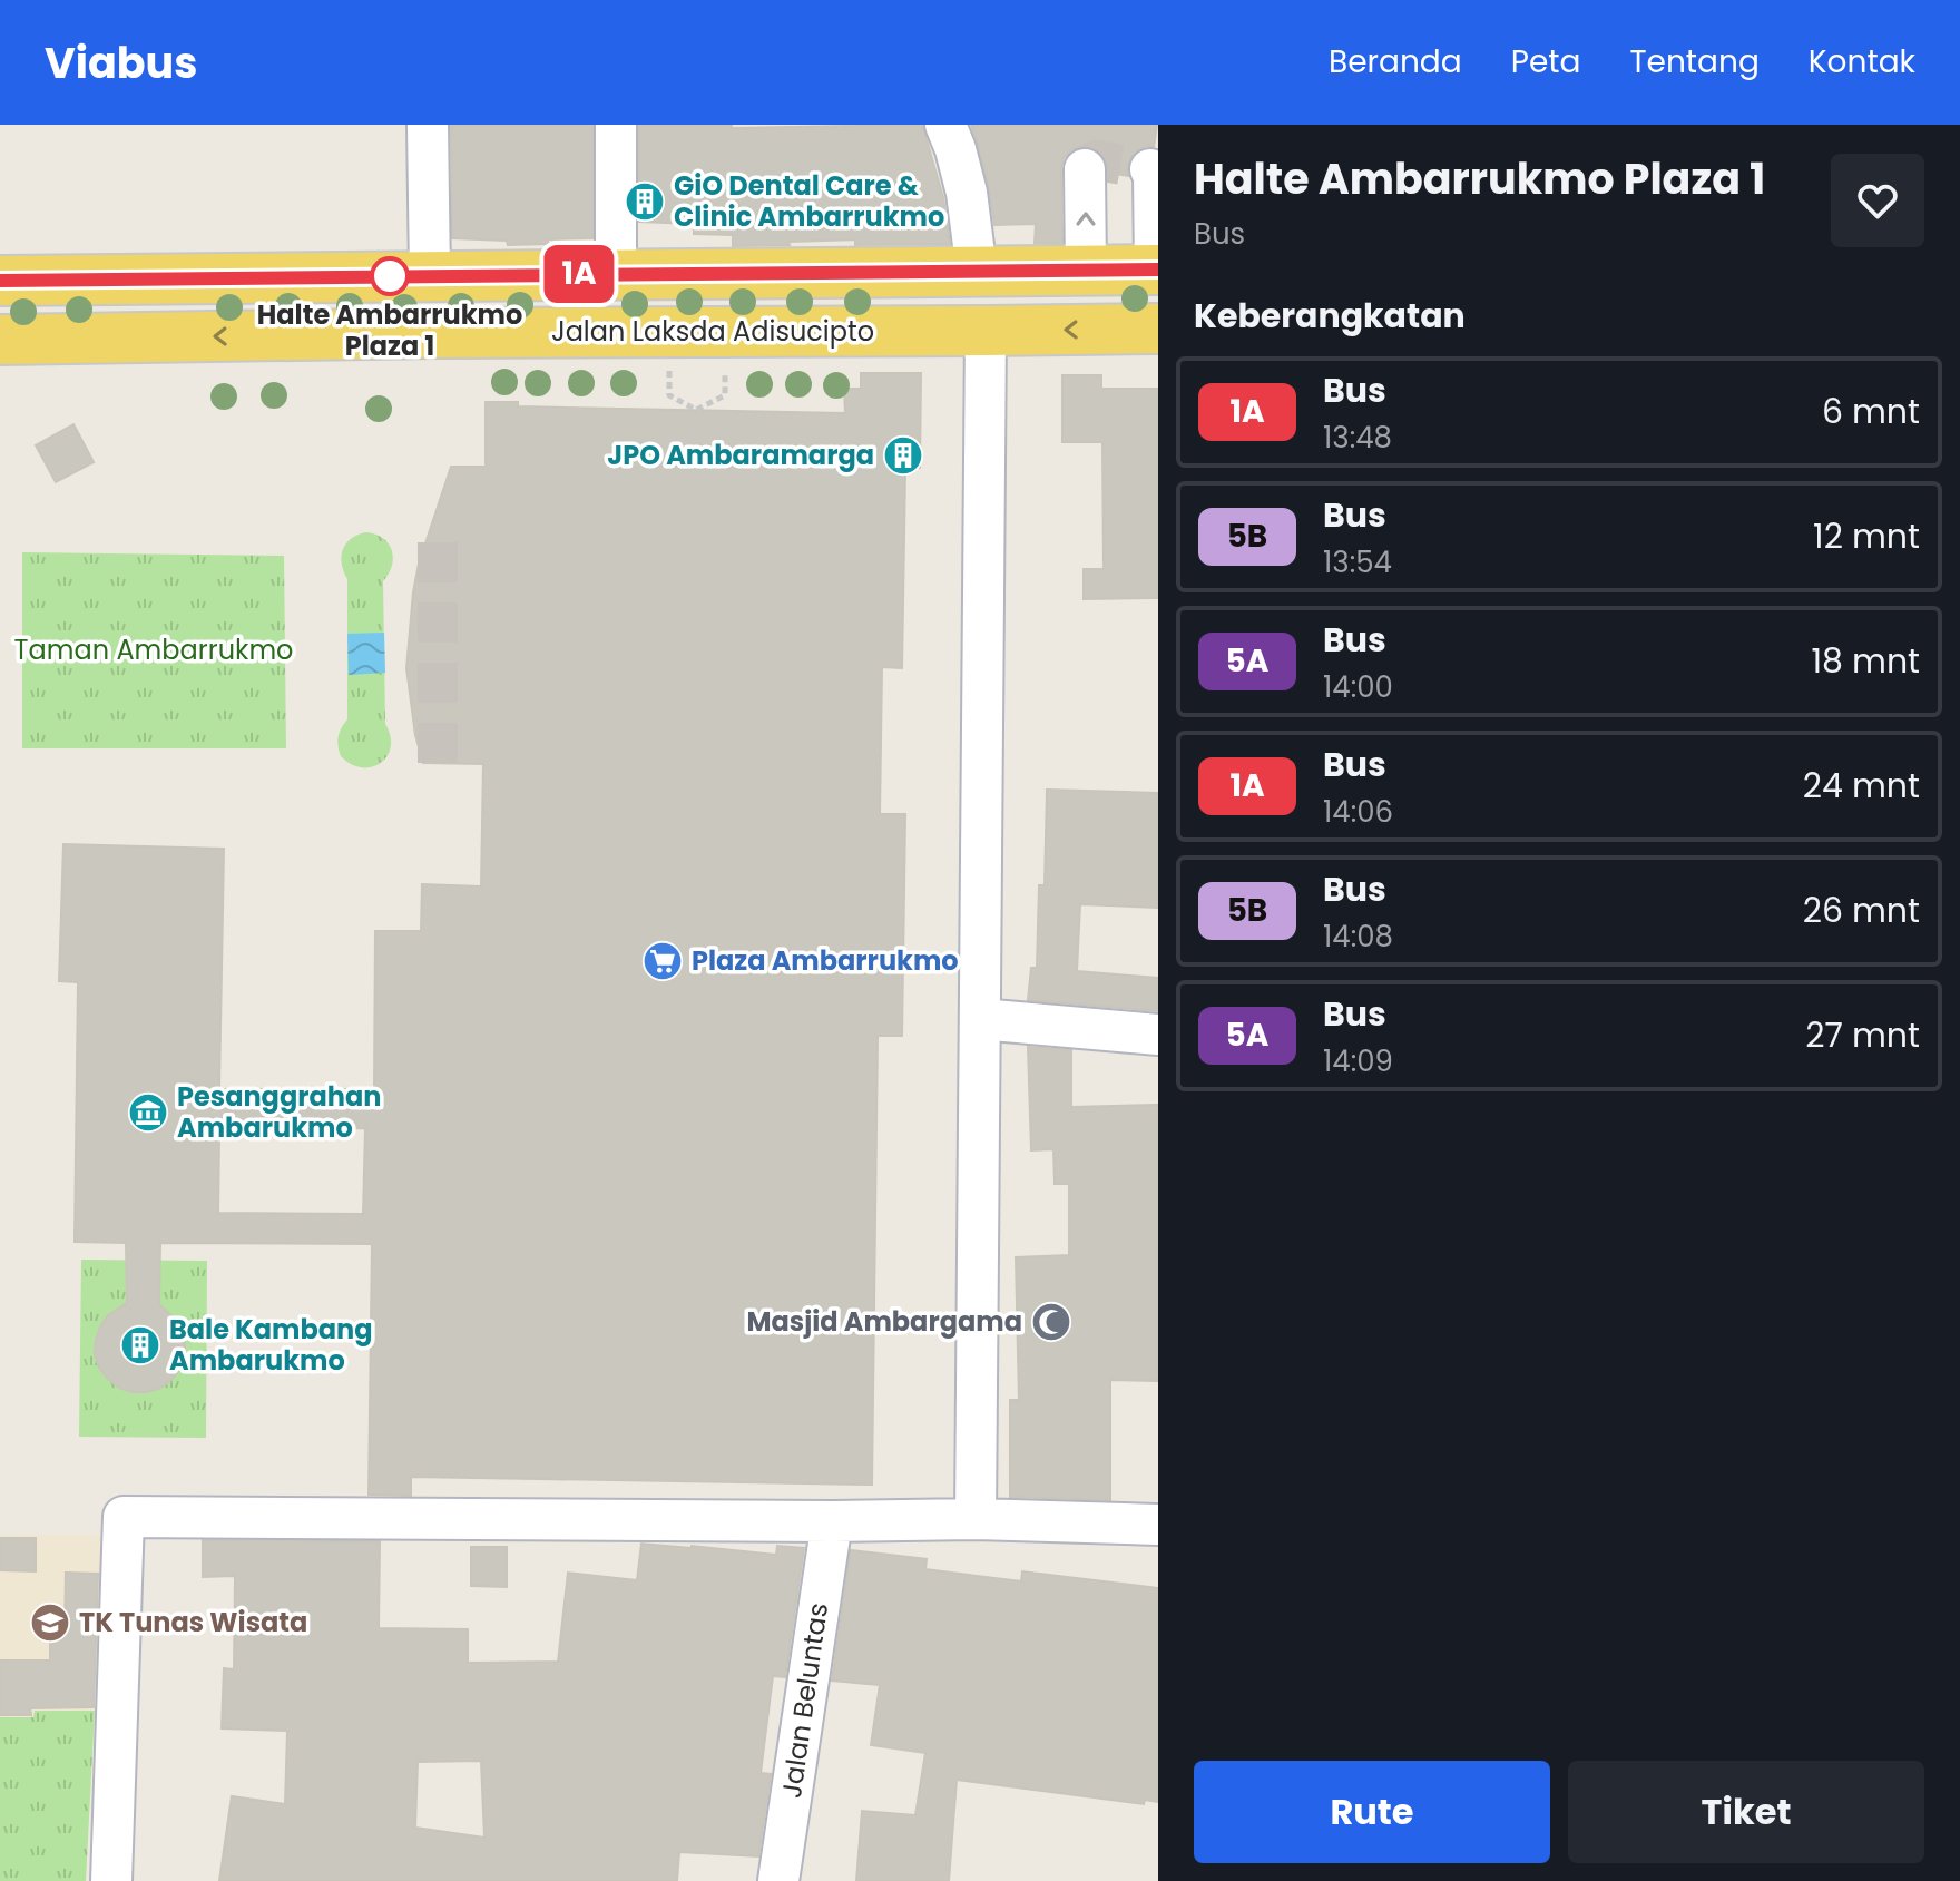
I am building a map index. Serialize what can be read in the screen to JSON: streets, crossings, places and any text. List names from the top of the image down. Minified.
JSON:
{"streets":{"main road":["Jalan Laksda Adisucipto"],"street":["Jalan Beluntas"]},"parks":["Taman Ambarrukmo"],"places":{"building":["GiO Dental Care & Clinic Ambarrukmo","JPO Ambaramarga","Bale Kambang Ambarukmo"],"other":["Halte Ambarrukmo Plaza 1"],"supermarket":["Plaza Ambarrukmo"],"museum":["Pesanggrahan Ambarukmo"],"mosque":["Masjid Ambargama"],"school or university":["TK Tunas Wisata"]},"lines":["bus line 1A"],"page":{"header":"Viabus","nav":["Beranda","Peta","Tentang","Kontak"],"on_map":"1A","heading":[["Halte Ambarrukmo Plaza 1","Bus"],"Keberangkatan"],"list":[{"mark":"1A","name":"Bus","note":"13:48","value":"6 mnt"},{"mark":"5B","name":"Bus","note":"13:54","value":"12 mnt"},{"mark":"5A","name":"Bus","note":"14:00","value":"18 mnt"},{"mark":"1A","name":"Bus","note":"14:06","value":"24 mnt"},{"mark":"5B","name":"Bus","note":"14:08","value":"26 mnt"},{"mark":"5A","name":"Bus","note":"14:09","value":"27 mnt"}],"buttons":["Rute","Tiket"]}}
